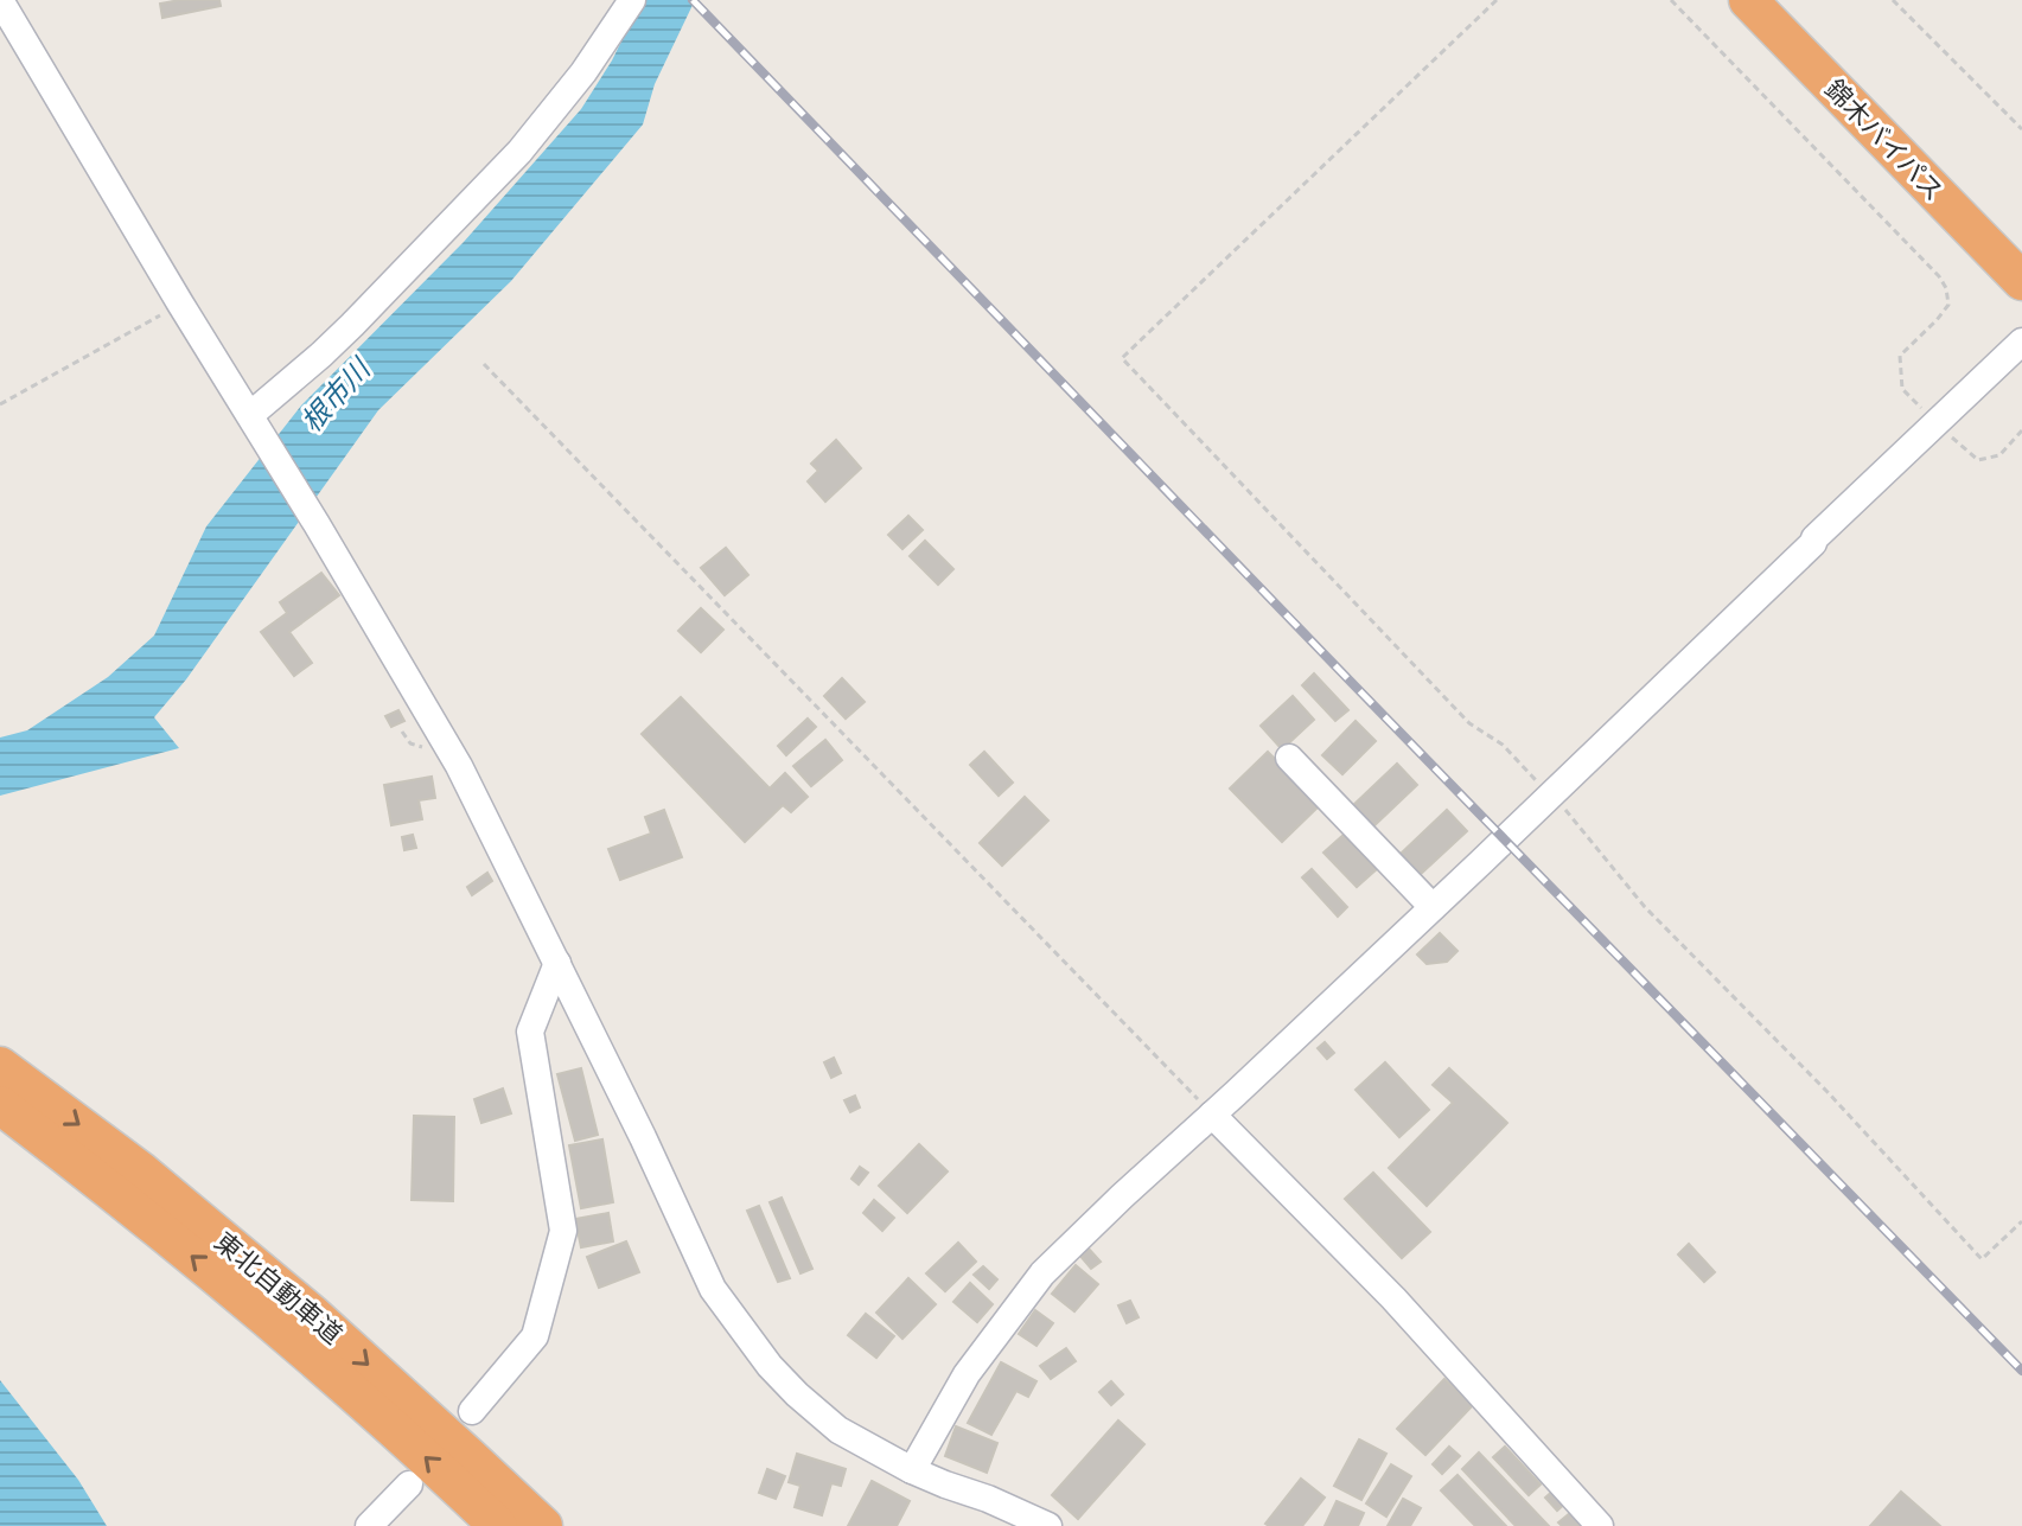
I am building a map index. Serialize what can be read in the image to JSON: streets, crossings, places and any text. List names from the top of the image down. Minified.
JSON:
{"streets":{"highway":["錦木バイパス","東北自動車道"]},"water":["根市川"]}
